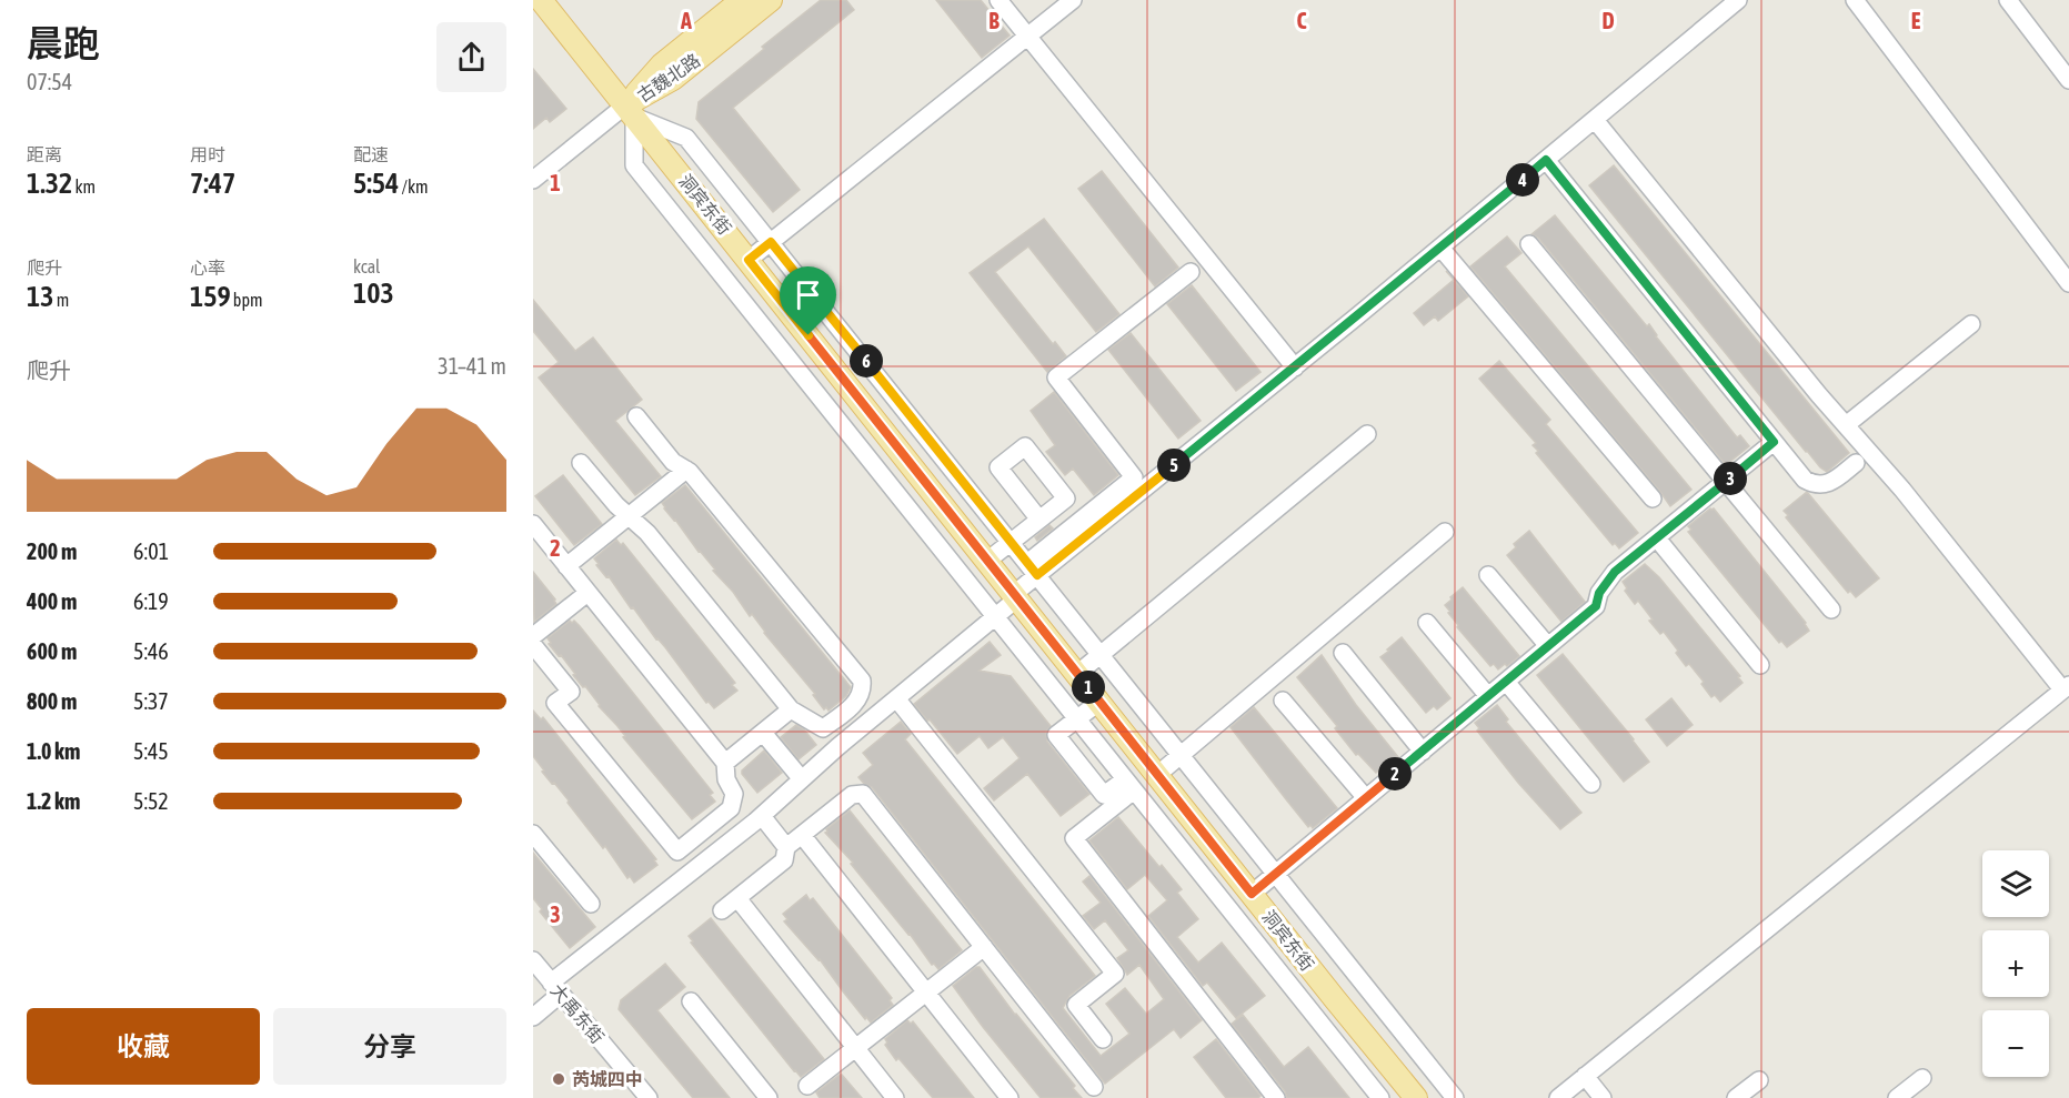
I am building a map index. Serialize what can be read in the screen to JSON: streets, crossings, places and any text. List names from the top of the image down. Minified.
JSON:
{"streets":{"main road":["古魏北路","洞宾东街"],"street":["大禹东街"]},"crossings":[["古魏北路","洞宾东街"]],"places":["芮城四中"],"page":{"heading":["晨跑","07:54"],"stats":[["距离","1.32 km"],["用时","7:47"],["配速","5:54 /km"],["爬升","13 m"],["心率","159 bpm"],["kcal","103"]],"pins":["4","6","5","3","1","2"],"chart":["爬升","31–41 m"],"list":[{"name":"200 m","note":"6:01"},{"name":"400 m","note":"6:19"},{"name":"600 m","note":"5:46"},{"name":"800 m","note":"5:37"},{"name":"1.0 km","note":"5:45"},{"name":"1.2 km","note":"5:52"}],"map_buttons":["+","−"],"buttons":["收藏","分享"]},"grid":{"columns":["A","B","C","D","E"],"rows":["1","2","3"]}}
